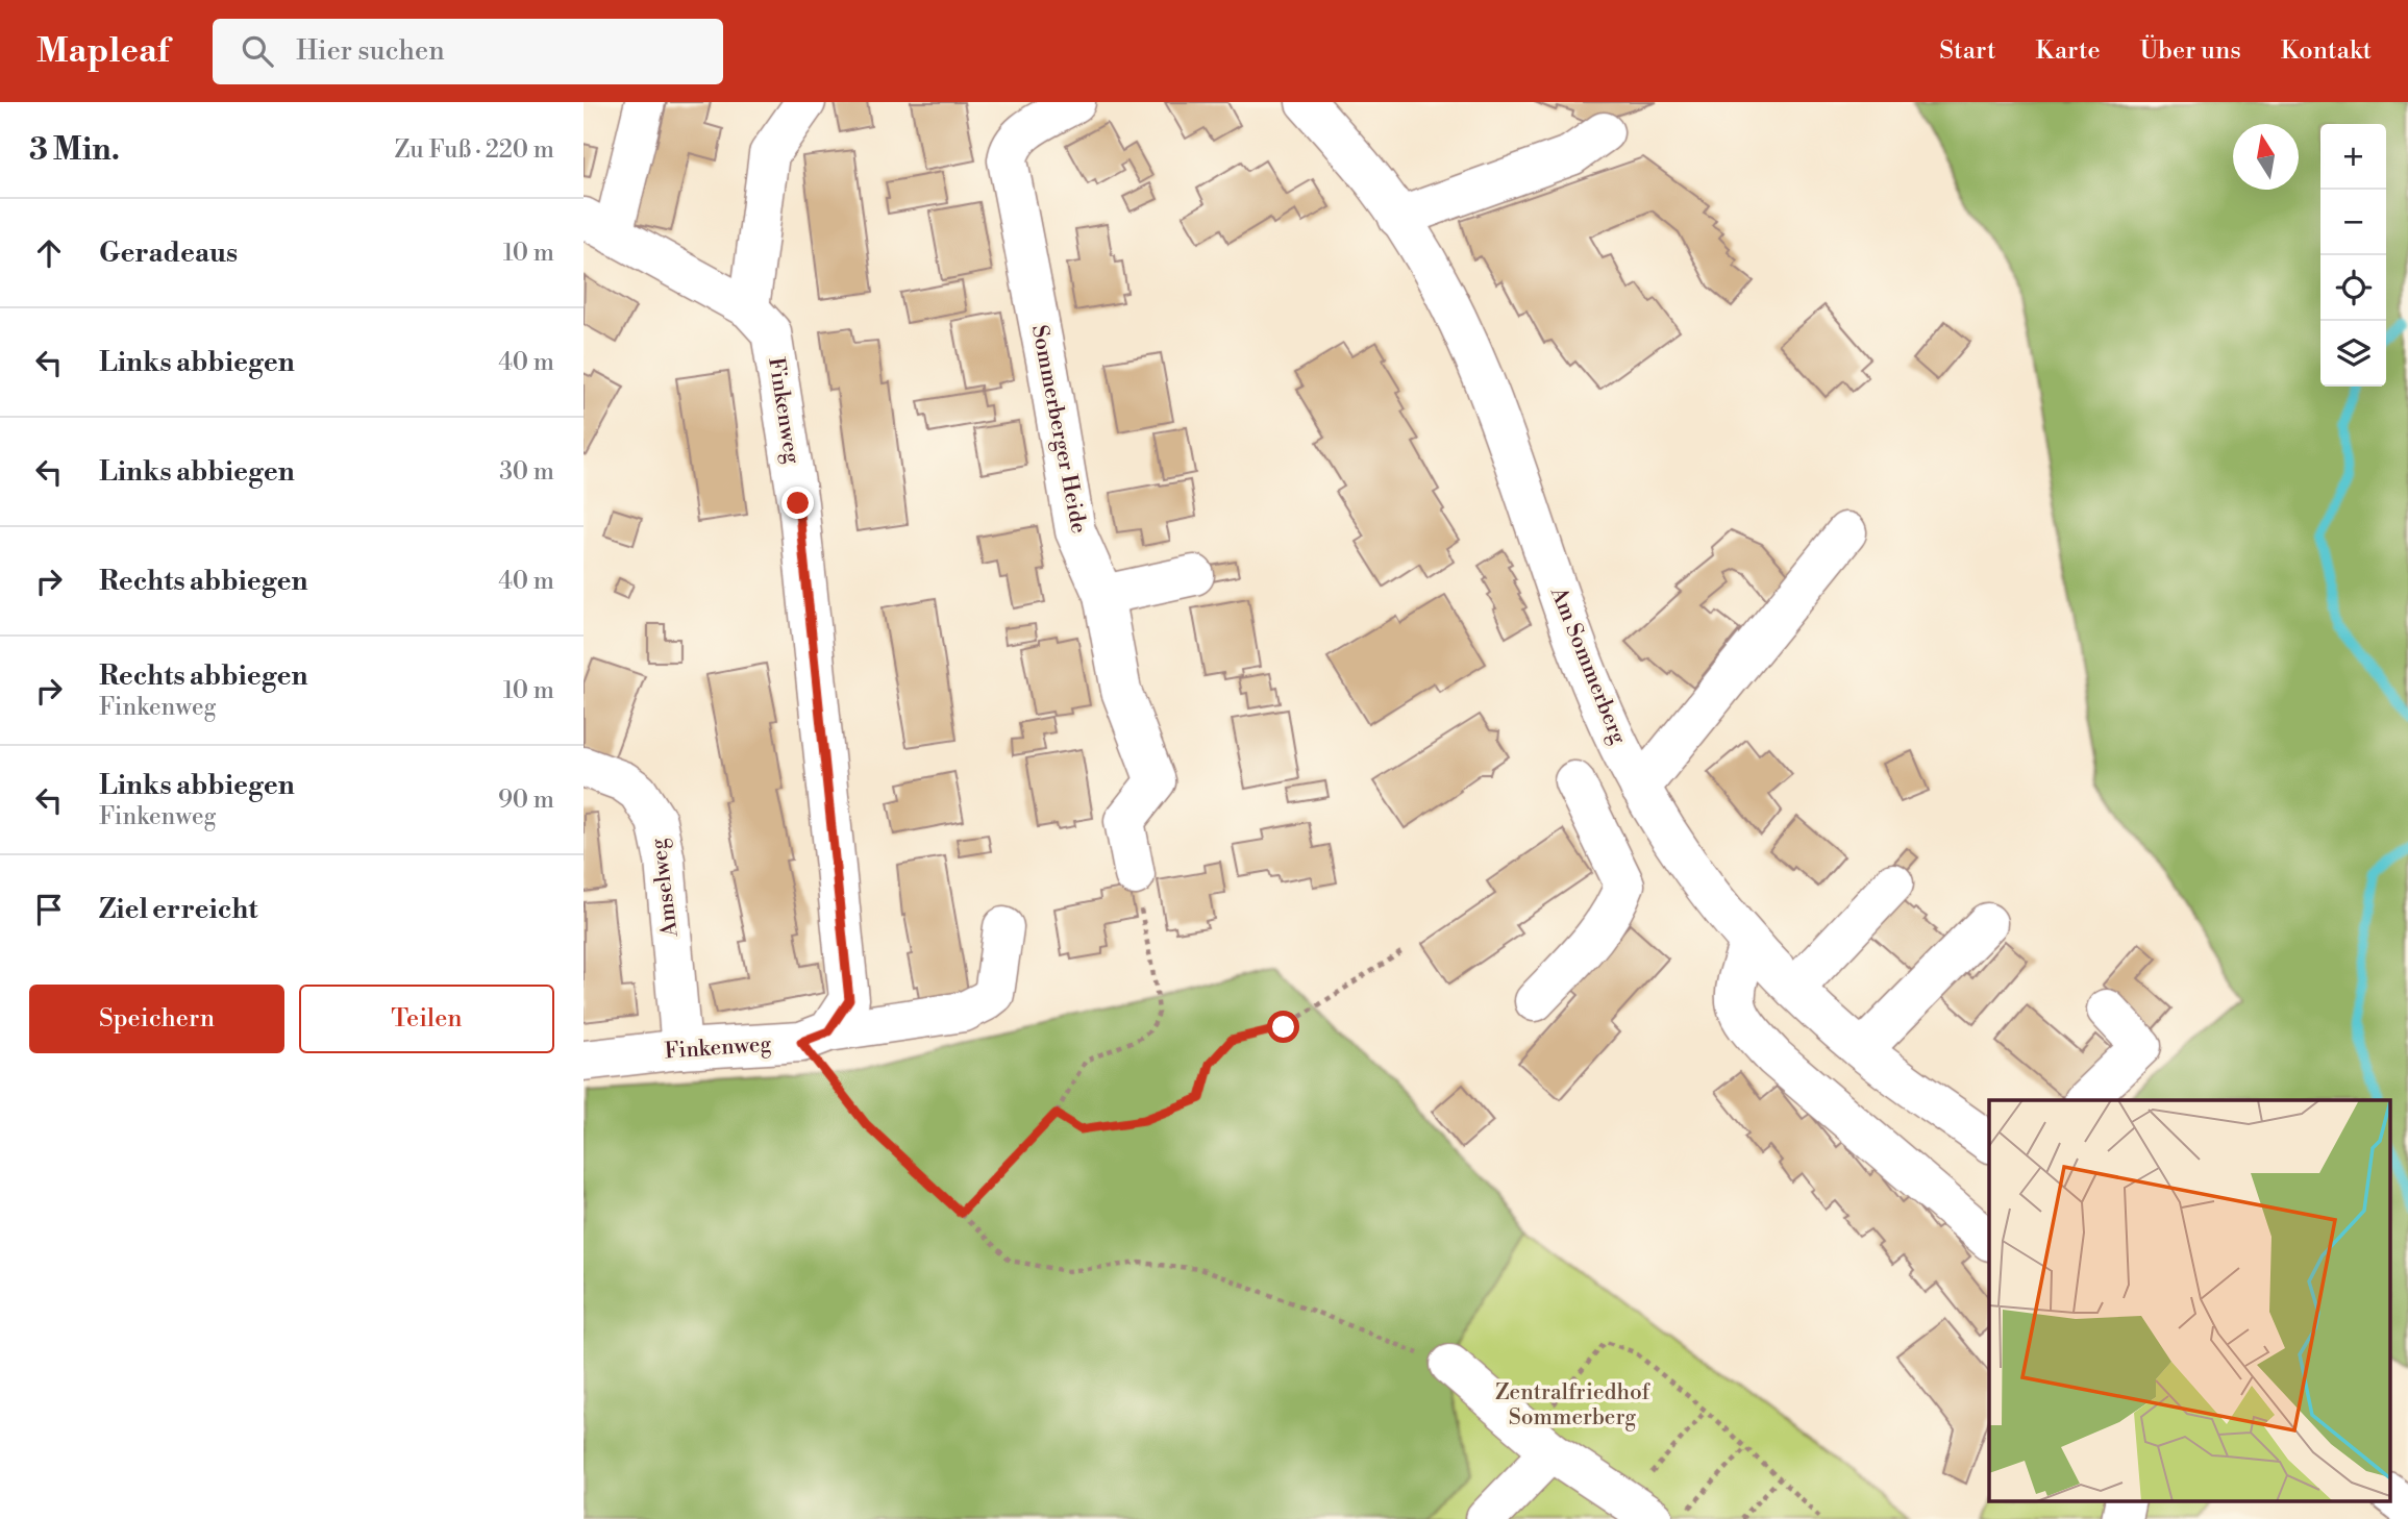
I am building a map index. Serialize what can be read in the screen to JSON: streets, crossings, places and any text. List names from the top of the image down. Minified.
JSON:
{"streets":{"street":["Finkenweg","Sommerberger Heide","Am Sommerberg","Amselweg"]},"crossings":[["Finkenweg","Amselweg"]],"parks":["Zentralfriedhof Sommerberg"],"north":"top","page":{"header":"Mapleaf","search":"Hier suchen","nav":["Start","Karte","Über uns","Kontakt"],"heading":["3 Min.","Zu Fuß · 220 m"],"map_buttons":["+","−"],"list":[["Geradeaus","10 m"],["Links abbiegen","40 m"],["Links abbiegen","30 m"],["Rechts abbiegen","40 m"],["Rechts abbiegen","Finkenweg","10 m"],["Links abbiegen","Finkenweg","90 m"],"Ziel erreicht"],"buttons":["Speichern","Teilen"]}}
